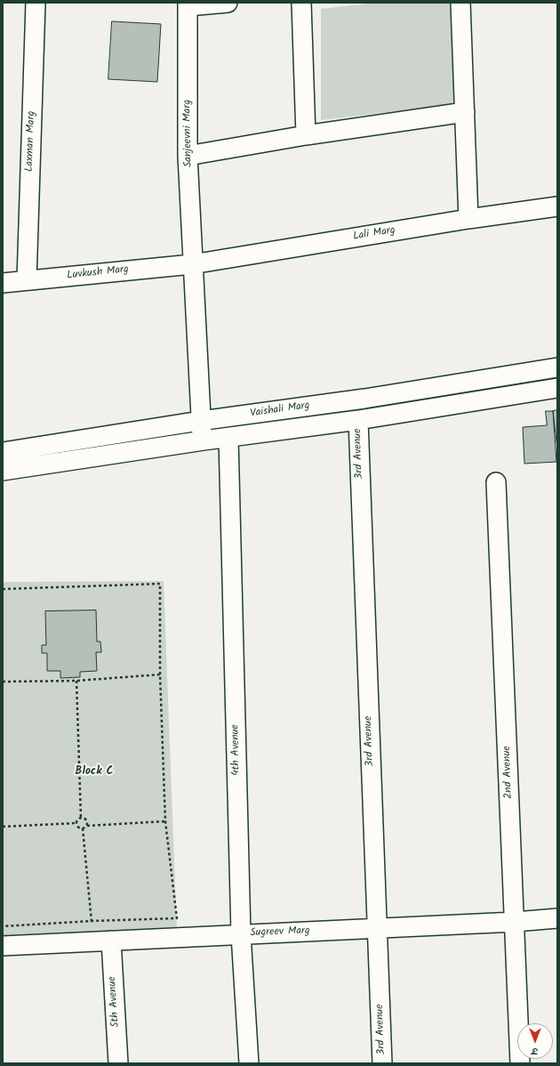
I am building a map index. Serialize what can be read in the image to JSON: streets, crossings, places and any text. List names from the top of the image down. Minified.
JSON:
{"streets":{"street":["Sanjeevni Marg","Laxman Marg","Lali Marg","Luvkush Marg","Vaishali Marg","3rd Avenue","4th Avenue","2nd Avenue","Sugreev Marg","5th Avenue"]},"crossings":[["Sanjeevni Marg","Lali Marg"],["Sanjeevni Marg","Luvkush Marg"],["Sanjeevni Marg","Vaishali Marg"],["Laxman Marg","Luvkush Marg"],["Lali Marg","Luvkush Marg"],["Vaishali Marg","3rd Avenue"],["Vaishali Marg","4th Avenue"],["3rd Avenue","Sugreev Marg"],["4th Avenue","Sugreev Marg"],["2nd Avenue","Sugreev Marg"],["Sugreev Marg","5th Avenue"]],"districts":["Block C"],"north":"bottom"}
